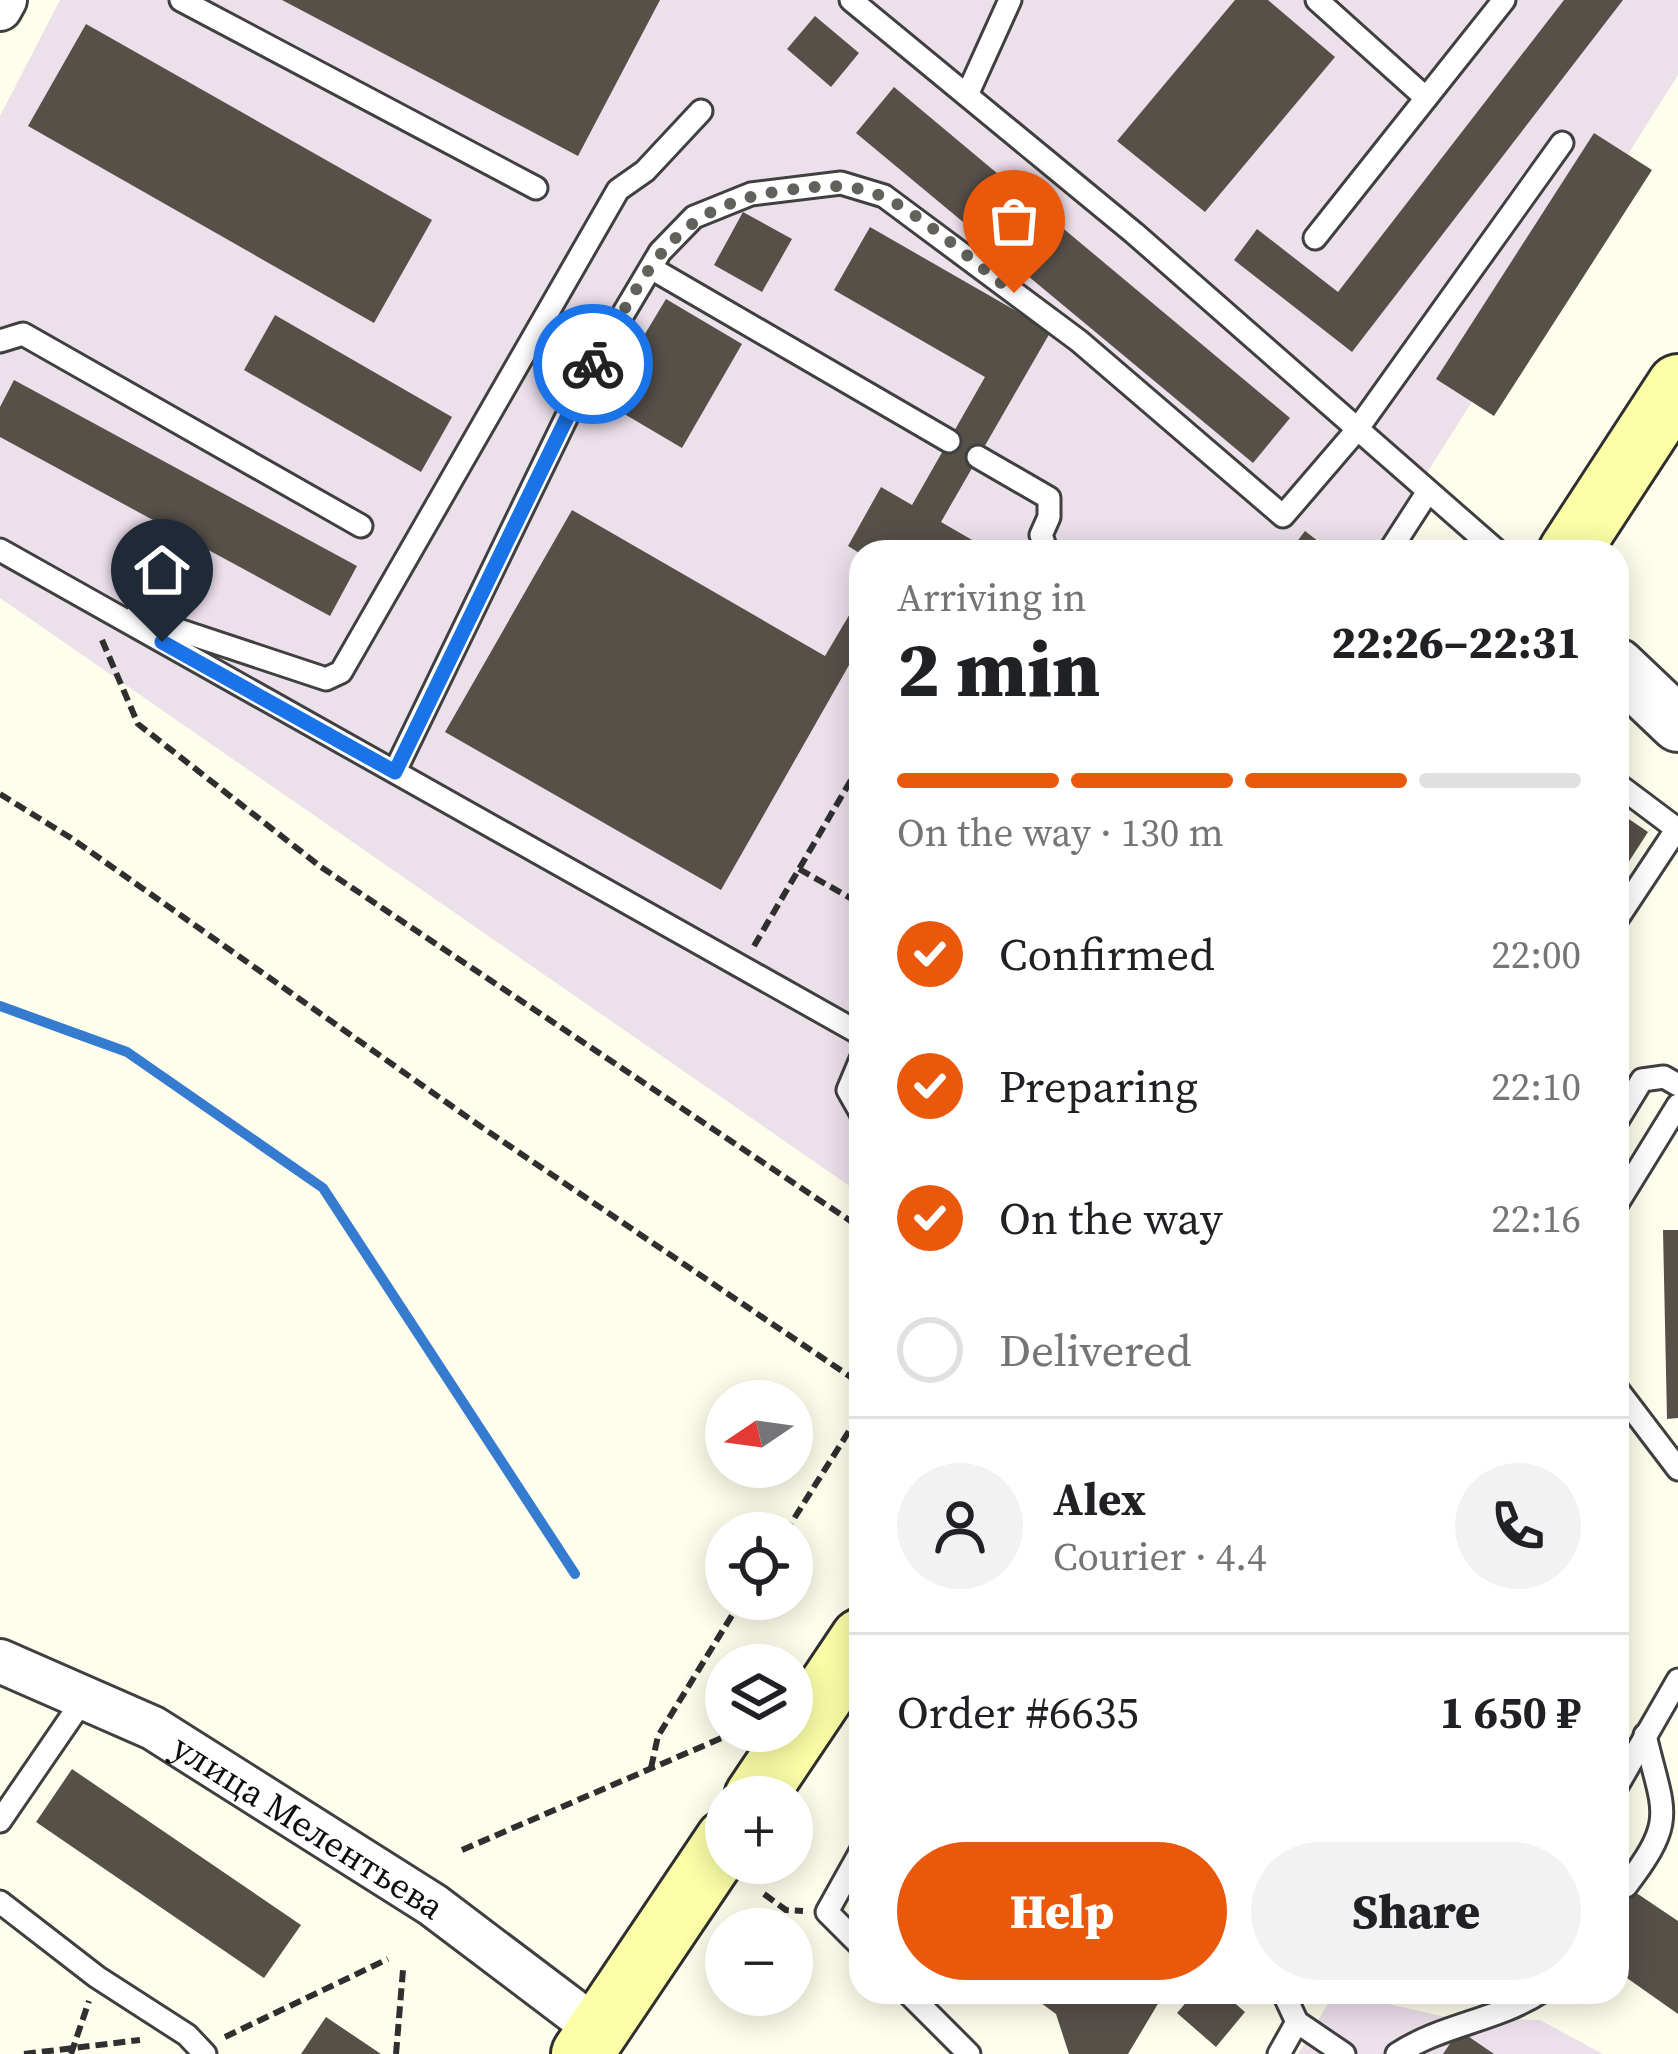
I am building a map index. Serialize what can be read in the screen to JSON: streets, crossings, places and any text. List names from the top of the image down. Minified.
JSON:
{"streets":{"street":["улица Мелентьева"]},"north":"left","page":{"heading":["2 min","Arriving in","22:26–22:31"],"panel":["Alex","Courier · 4.4","Order #6635","1 650 ₽"],"bar":"On the way · 130 m","list":[["Confirmed","22:00"],["Preparing","22:10"],["On the way","22:16"],"Delivered"],"map_buttons":["+","−"],"buttons":["Help","Share"]}}
